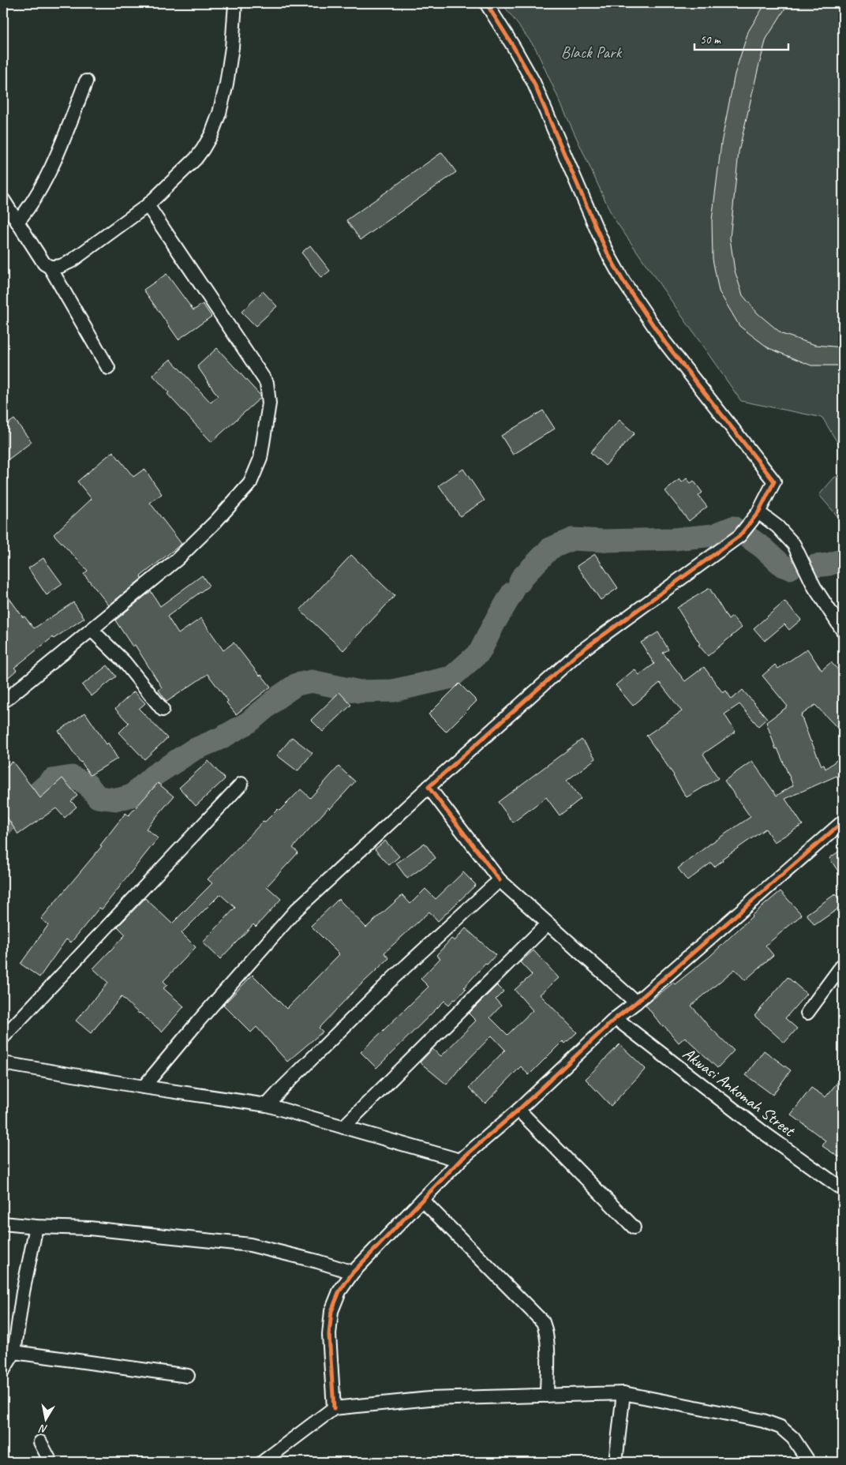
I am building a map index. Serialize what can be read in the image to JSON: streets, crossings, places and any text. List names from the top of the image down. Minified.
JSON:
{"streets":{"street":["Akwasi Ankomah Street"]},"parks":["Black Park"],"scale_bar":"50 m","north":"bottom"}
